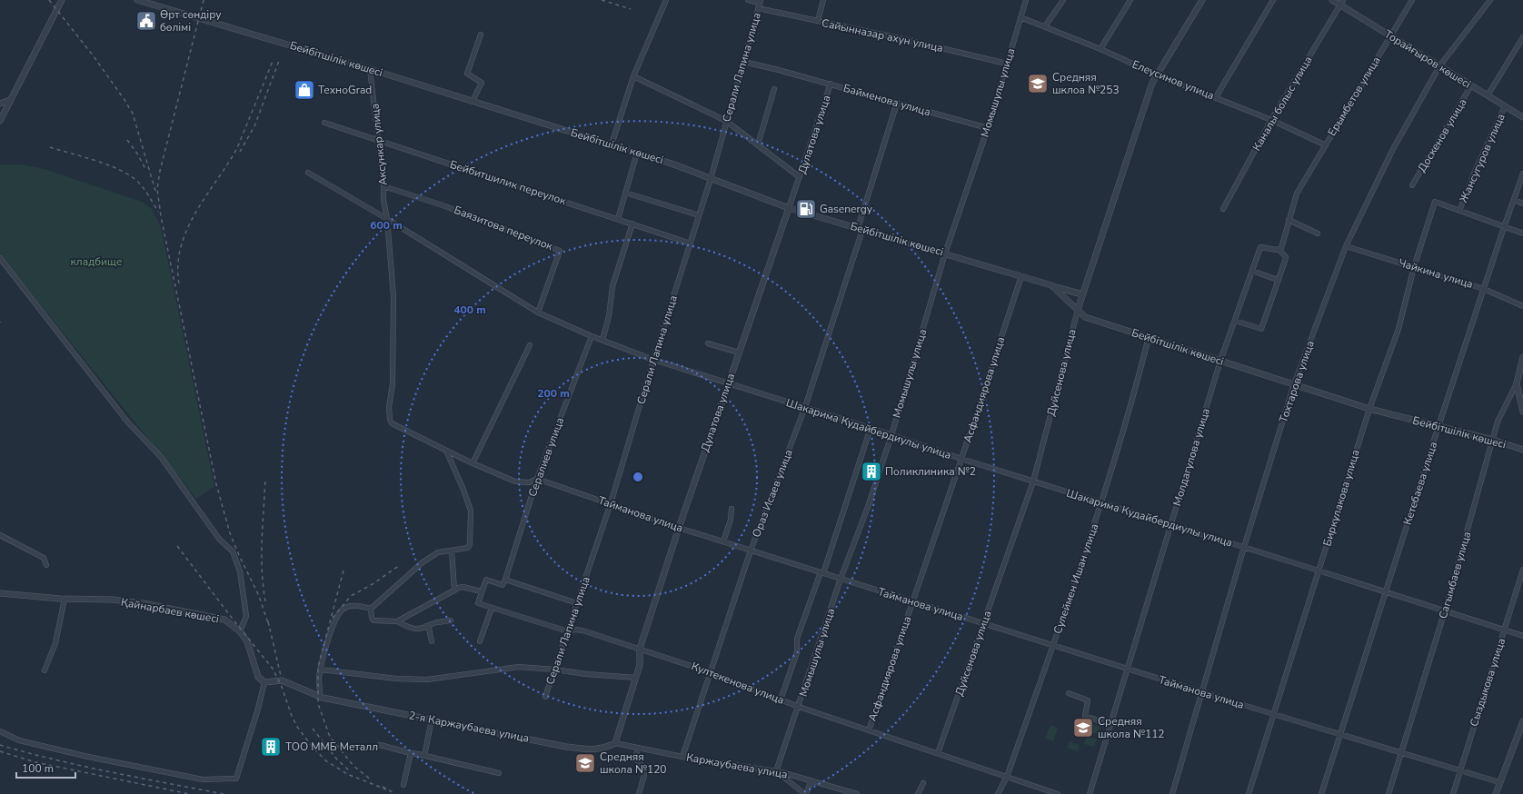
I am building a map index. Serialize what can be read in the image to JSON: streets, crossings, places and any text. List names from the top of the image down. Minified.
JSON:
{"streets":{"street":["Сайынназар ахун улица","Бейбітшілік көшесі","Торайғыров көшесі","Серали Лапина улица","Елеусинов улица","Момышулы улица","Ерымбетов улица","Байменова улица","Каналы болыс улица","Дулатова улица","Доскенов улица","Аксункар улица","Жансугуров улица","Бейбитшилик переулок","Баязитова переулок","Чайкина улица","Дуйсенова улица","Тохтарова улица","Асфандиярова улица","Шакарима Кудайбердиулы улица","Сералиев улица","Молдагулова улица","Кетебаева улица","Ораз Исаев улица","Биркулакова улица","Тайманова улица","Сагымбаев улица","Сулеймен Ишан улица","Қайнарбаев көшесі","Сыздыкова улица","Култекенова улица","2-я Каржаубаева улица","Каржаубаева улица"]},"crossings":[["Сайынназар ахун улица","Серали Лапина улица"],["Сайынназар ахун улица","Момышулы улица"],["Бейбітшілік көшесі","Серали Лапина улица"],["Бейбітшілік көшесі","Момышулы улица"],["Бейбітшілік көшесі","Дулатова улица"],["Бейбітшілік көшесі","Аксункар улица"],["Бейбітшілік көшесі","Дуйсенова улица"],["Бейбітшілік көшесі","Тохтарова улица"],["Бейбітшілік көшесі","Асфандиярова улица"],["Бейбітшілік көшесі","Молдагулова улица"],["Бейбітшілік көшесі","Кетебаева улица"],["Бейбітшілік көшесі","Ораз Исаев улица"],["Бейбітшілік көшесі","Биркулакова улица"],["Бейбітшілік көшесі","Сагымбаев улица"],["Бейбітшілік көшесі","Сулеймен Ишан улица"],["Торайғыров көшесі","Ерымбетов улица"],["Торайғыров көшесі","Каналы болыс улица"],["Торайғыров көшесі","Доскенов улица"],["Торайғыров көшесі","Жансугуров улица"],["Торайғыров көшесі","Тохтарова улица"],["Серали Лапина улица","Байменова улица"],["Серали Лапина улица","Бейбитшилик переулок"],["Серали Лапина улица","Шакарима Кудайбердиулы улица"],["Серали Лапина улица","Тайманова улица"],["Серали Лапина улица","Култекенова улица"],["Елеусинов улица","Момышулы улица"],["Елеусинов улица","Ерымбетов улица"],["Елеусинов улица","Каналы болыс улица"],["Елеусинов улица","Дуйсенова улица"],["Момышулы улица","Байменова улица"],["Момышулы улица","Шакарима Кудайбердиулы улица"],["Момышулы улица","Тайманова улица"],["Момышулы улица","Култекенова улица"],["Момышулы улица","Каржаубаева улица"],["Ерымбетов улица","Молдагулова улица"],["Байменова улица","Дулатова улица"],["Байменова улица","Ораз Исаев улица"],["Дулатова улица","Шакарима Кудайбердиулы улица"],["Дулатова улица","Тайманова улица"],["Дулатова улица","Култекенова улица"],["Дулатова улица","2-я Каржаубаева улица"],["Дулатова улица","Каржаубаева улица"],["Аксункар улица","Бейбитшилик переулок"],["Аксункар улица","Баязитова переулок"],["Аксункар улица","Шакарима Кудайбердиулы улица"],["Аксункар улица","Тайманова улица"],["Жансугуров улица","Биркулакова улица"],["Баязитова переулок","Шакарима Кудайбердиулы улица"],["Чайкина улица","Тохтарова улица"],["Чайкина улица","Кетебаева улица"],["Чайкина улица","Биркулакова улица"],["Дуйсенова улица","Шакарима Кудайбердиулы улица"],["Дуйсенова улица","Тайманова улица"],["Дуйсенова улица","Култекенова улица"],["Тохтарова улица","Шакарима Кудайбердиулы улица"],["Тохтарова улица","Тайманова улица"],["Асфандиярова улица","Шакарима Кудайбердиулы улица"],["Асфандиярова улица","Тайманова улица"],["Асфандиярова улица","Култекенова улица"],["Шакарима Кудайбердиулы улица","Сералиев улица"],["Шакарима Кудайбердиулы улица","Молдагулова улица"],["Шакарима Кудайбердиулы улица","Кетебаева улица"],["Шакарима Кудайбердиулы улица","Ораз Исаев улица"],["Шакарима Кудайбердиулы улица","Биркулакова улица"],["Шакарима Кудайбердиулы улица","Сагымбаев улица"],["Шакарима Кудайбердиулы улица","Сулеймен Ишан улица"],["Шакарима Кудайбердиулы улица","Сыздыкова улица"],["Сералиев улица","Тайманова улица"],["Молдагулова улица","Тайманова улица"],["Кетебаева улица","Тайманова улица"],["Ораз Исаев улица","Тайманова улица"],["Ораз Исаев улица","Култекенова улица"],["Ораз Исаев улица","Каржаубаева улица"],["Биркулакова улица","Тайманова улица"],["Тайманова улица","Сагымбаев улица"],["Тайманова улица","Сулеймен Ишан улица"],["Тайманова улица","Сыздыкова улица"],["Сулеймен Ишан улица","Култекенова улица"],["2-я Каржаубаева улица","Каржаубаева улица"]],"parks":["кладбище"],"places":{"public building":["Өрт сөндіру бөлімі"],"school or university":["Средняя шклоа №253","Средняя школа №112","Средняя школа №120"],"shop":["ТехноGrad"],"fuel station":["Gasenergy"],"building":["Поликлиника №2","ТОО ММБ Металл"]},"scale_bar":"100 m","rings":["600 m","400 m","200 m"]}
